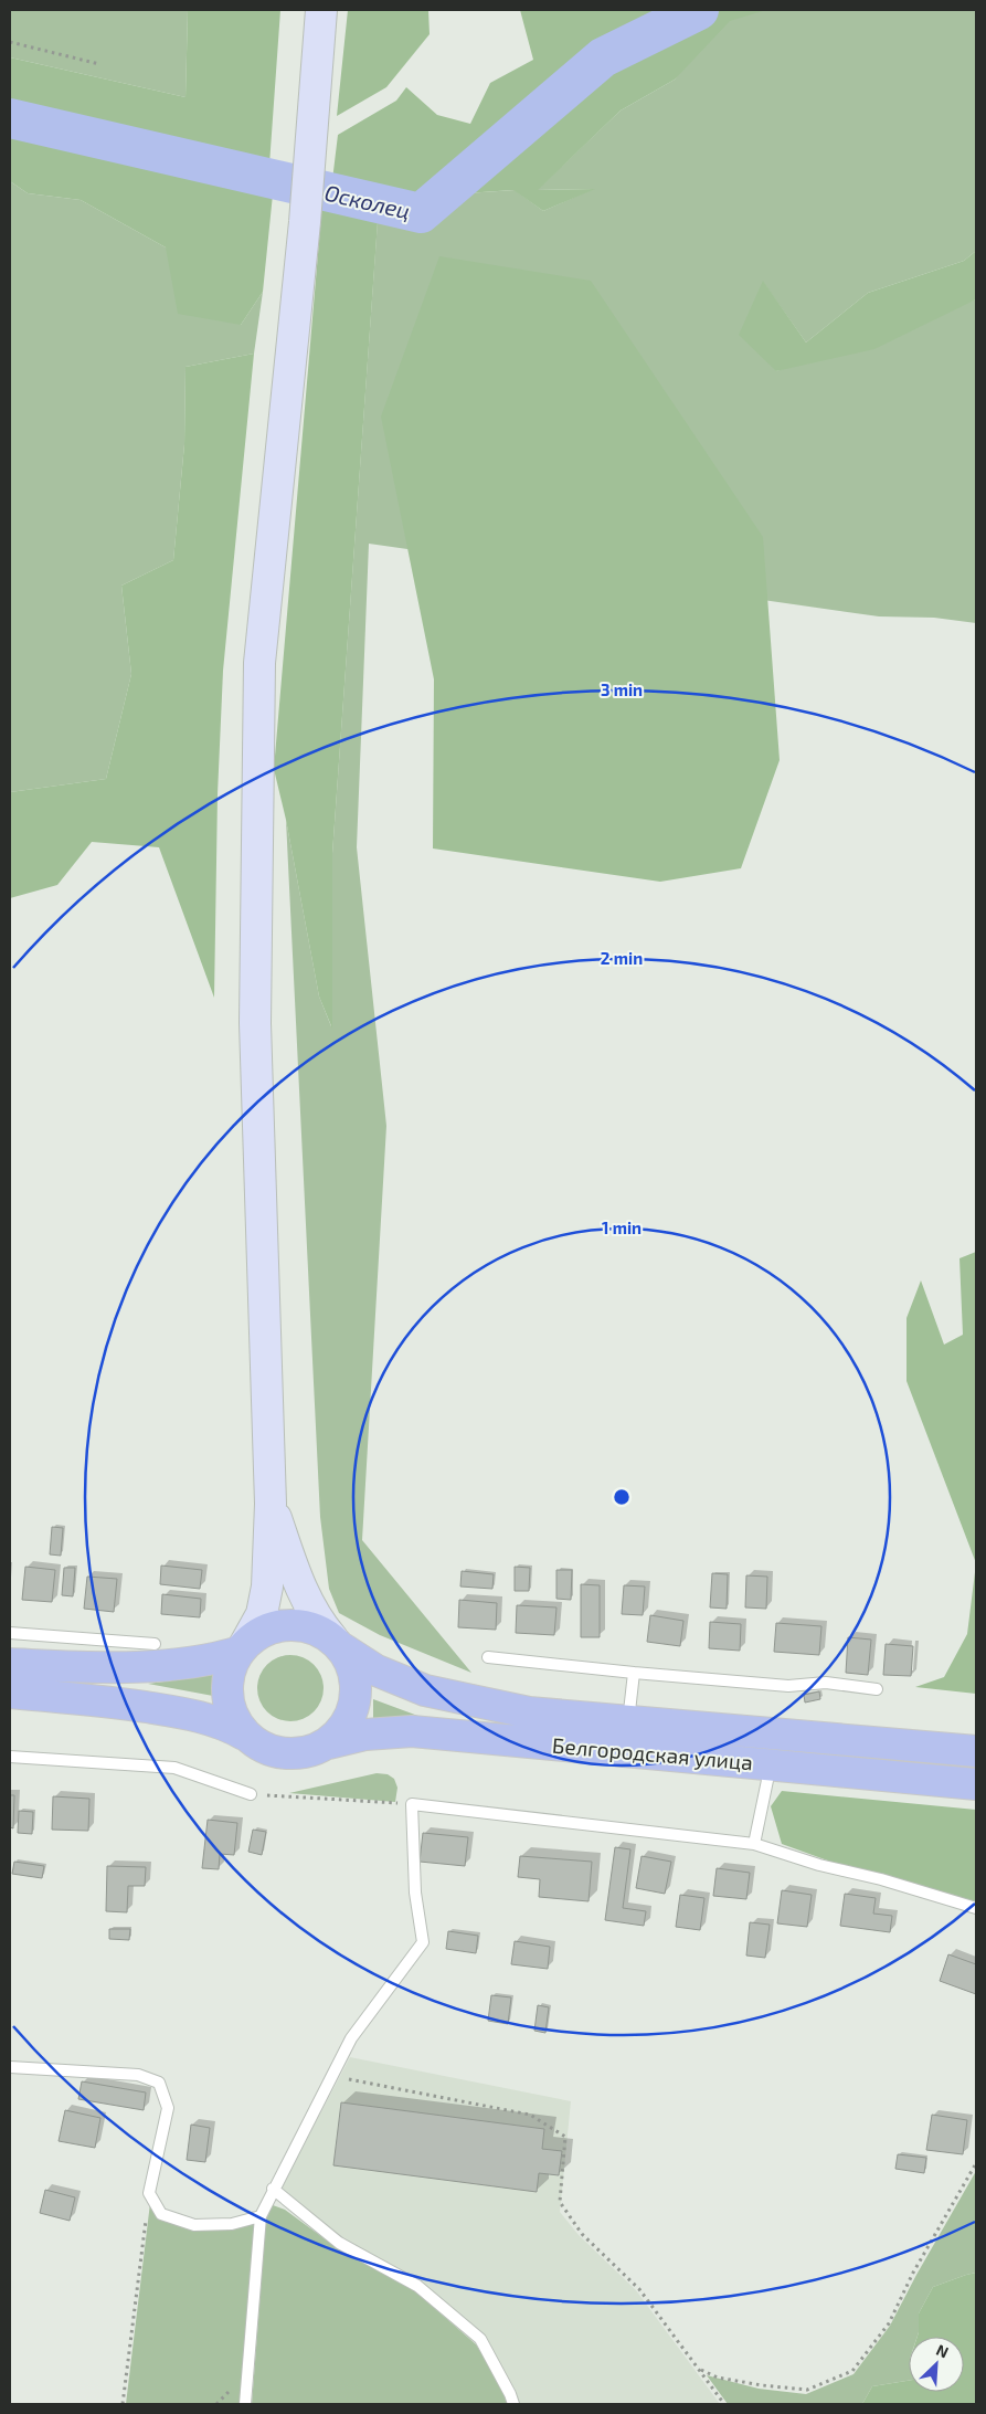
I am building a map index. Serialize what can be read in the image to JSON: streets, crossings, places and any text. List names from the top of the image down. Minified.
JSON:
{"streets":{"main road":["Белгородская улица"]},"water":["Осколец"],"north":"top right","rings":["3 min","2 min","1 min"]}
